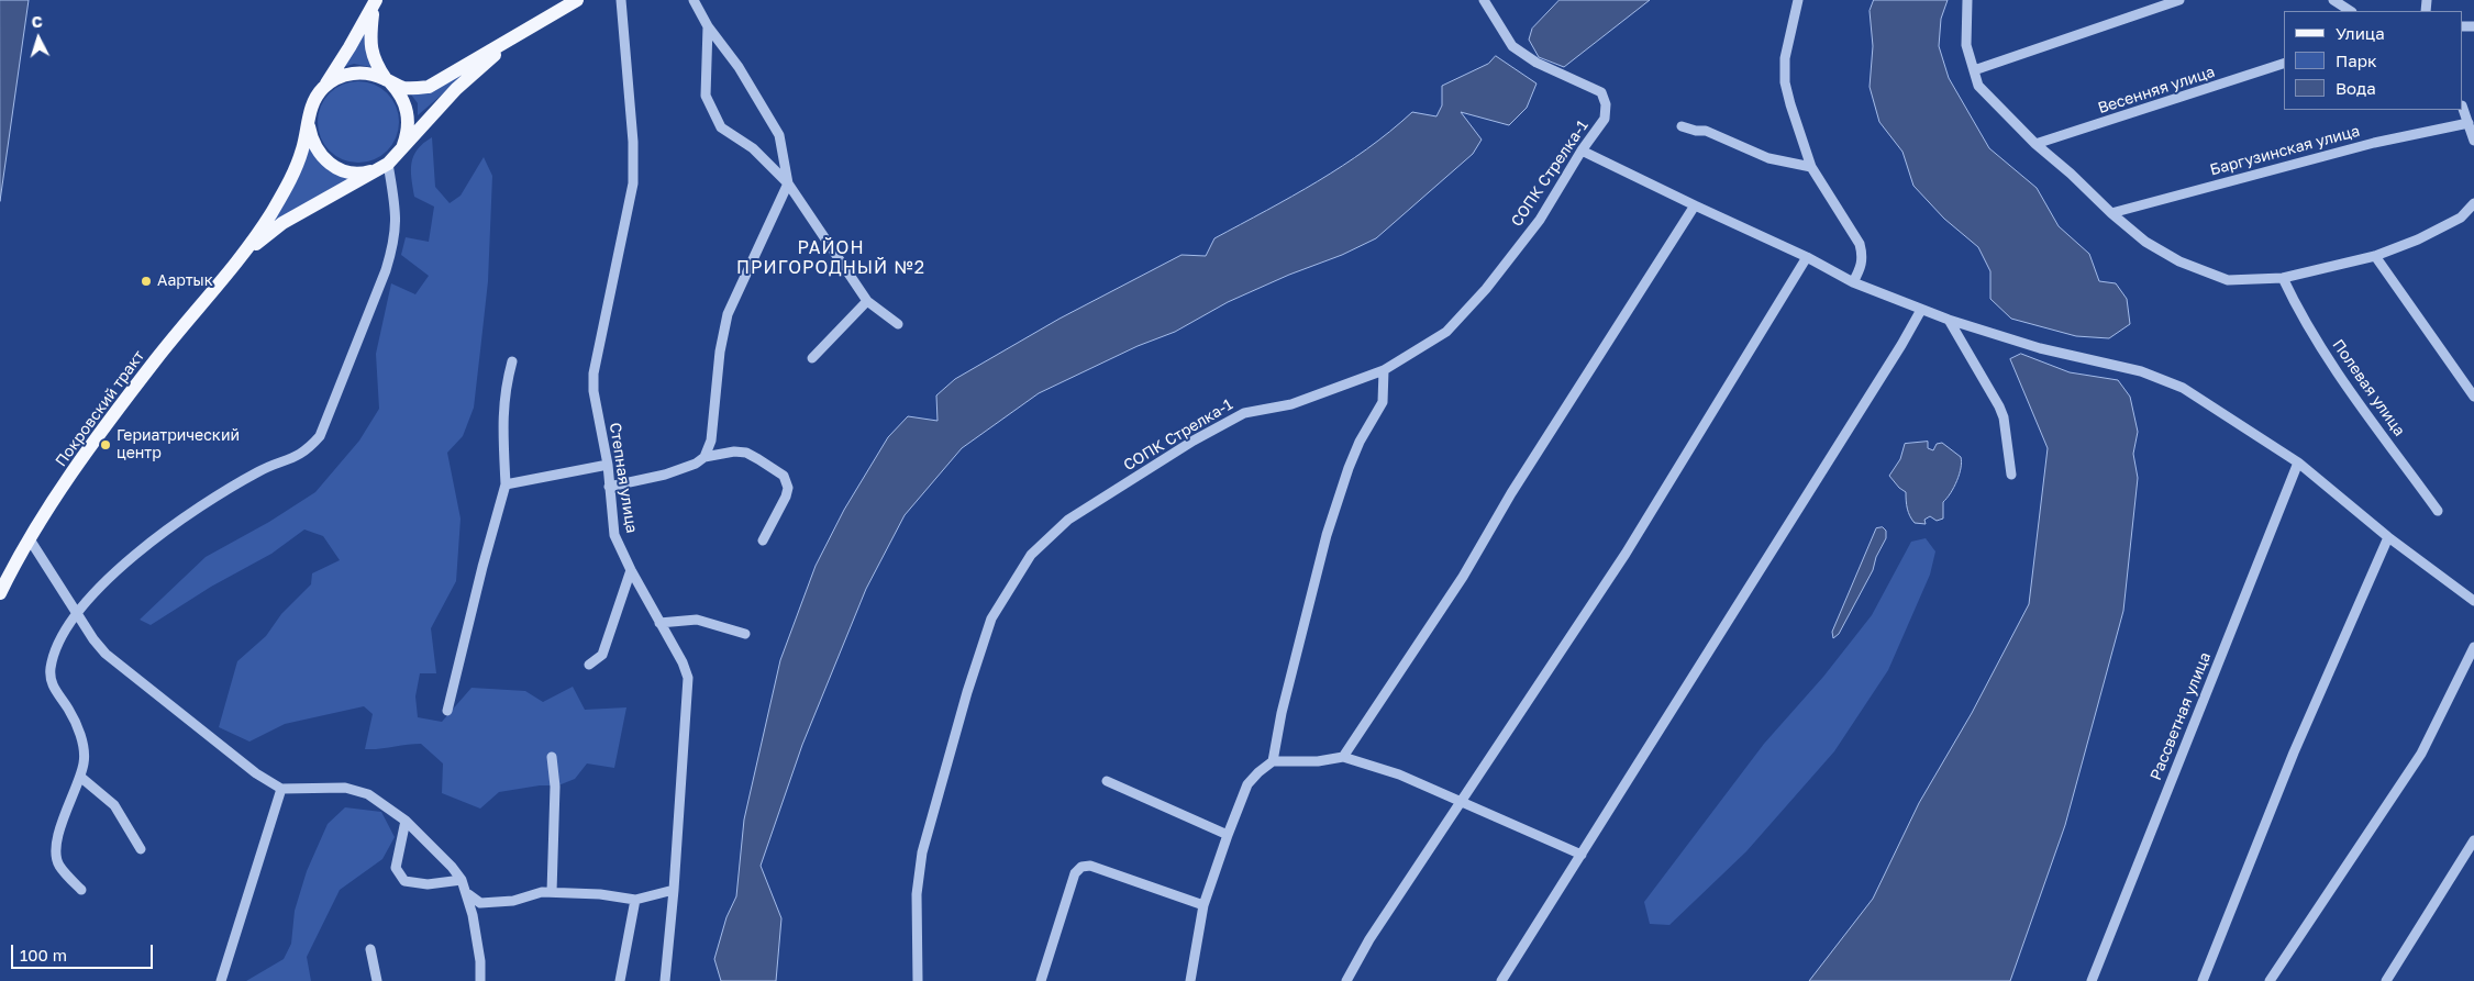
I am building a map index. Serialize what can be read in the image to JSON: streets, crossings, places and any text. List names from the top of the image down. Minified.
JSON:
{"streets":{"main road":["Покровский тракт"],"street":["Весенняя улица","Баргузинская улица","СОПК Стрелка-1","Полевая улица","Степная улица","Рассветная улица"]},"districts":["РАЙОН ПРИГОРОДНЫЙ №2"],"places":["Аартык","Гериатрический центр"],"legend":["Улица","Парк","Вода"],"scale_bar":"100 m","north":"top"}
